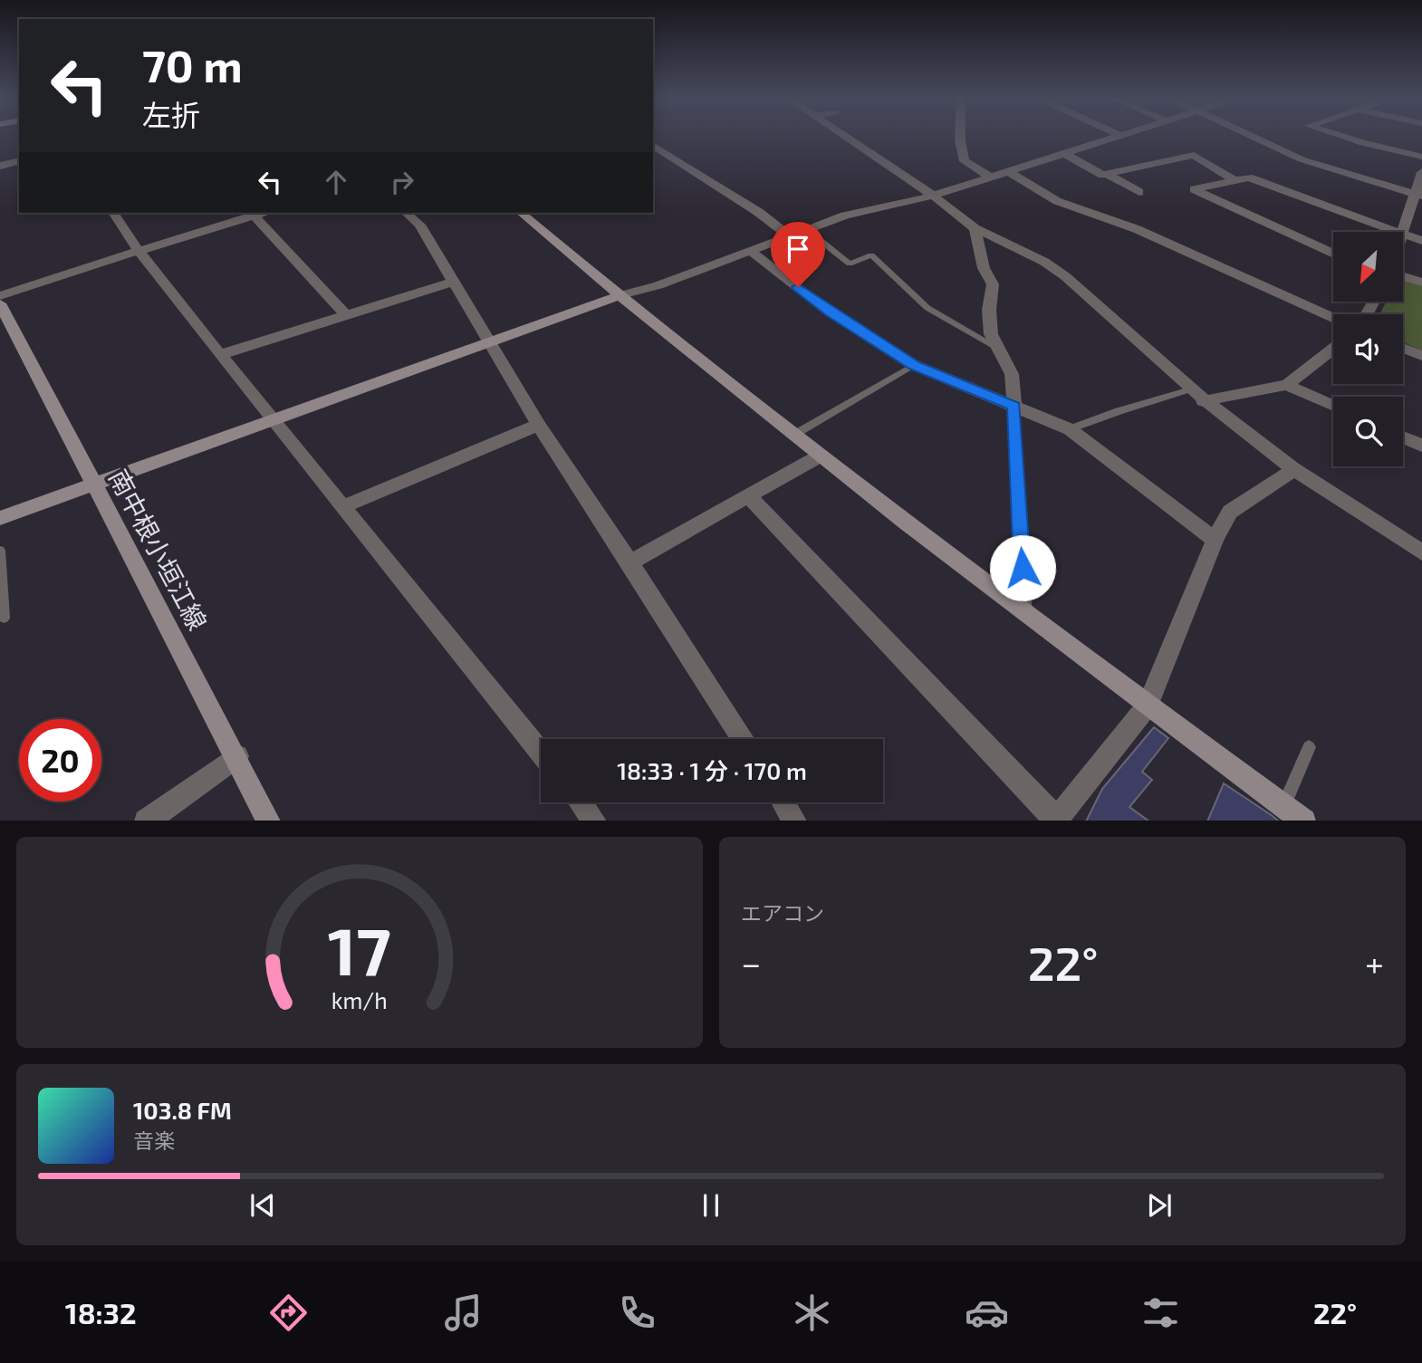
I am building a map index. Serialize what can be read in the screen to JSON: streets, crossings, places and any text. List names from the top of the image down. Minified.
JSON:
{"streets":{"street":["南中根小垣江線"]},"north":"bottom left","page":{"turn":["70 m","左折"],"limit":"20","trip":"18:33 · 1 分 · 170 m","tile":"エアコン","heat":["−","22°","+"],"song":["103.8 FM","音楽"],"tabs":["18:32","22°"],"gauge":["17","km/h"]}}
